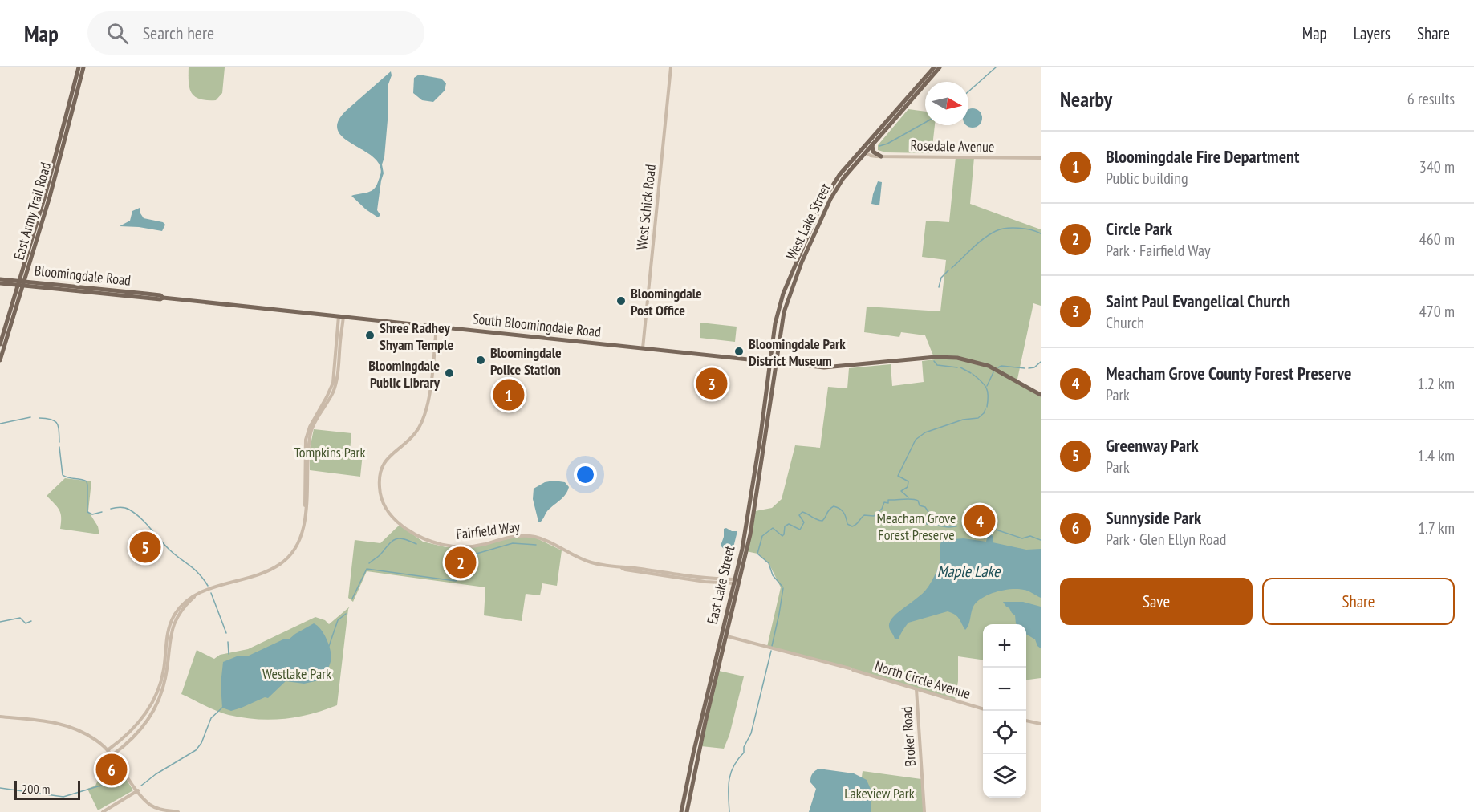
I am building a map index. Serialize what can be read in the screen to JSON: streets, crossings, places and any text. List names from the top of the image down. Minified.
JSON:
{"streets":{"main road":["East Army Trail Road","West Lake Street","Bloomingdale Road","South Bloomingdale Road","East Lake Street"],"street":["Rosedale Avenue","West Schick Road","Fairfield Way","North Circle Avenue","Broker Road"]},"crossings":[["Rosedale Avenue","West Lake Street"],["West Schick Road","South Bloomingdale Road"],["East Army Trail Road","Bloomingdale Road"],["West Lake Street","South Bloomingdale Road"],["West Lake Street","East Lake Street"],["Bloomingdale Road","South Bloomingdale Road"],["South Bloomingdale Road","Fairfield Way"],["South Bloomingdale Road","East Lake Street"],["Fairfield Way","East Lake Street"],["East Lake Street","North Circle Avenue"],["North Circle Avenue","Broker Road"]],"water":["Maple Lake"],"parks":["Tompkins Park","Meacham Grove Forest Preserve","Westlake Park","Lakeview Park"],"places":["Bloomingdale Post Office","Shree Radhey Shyam Temple","Bloomingdale Park District Museum","Bloomingdale Police Station","Bloomingdale Public Library"],"scale_bar":"200 m","north":"right","page":{"header":"Map","search":"Search here","nav":["Map","Layers","Share"],"heading":["Nearby","6 results"],"list":[{"mark":"1","name":"Bloomingdale Fire Department","note":"Public building","value":"340 m"},{"mark":"2","name":"Circle Park","note":"Park · Fairfield Way","value":"460 m"},{"mark":"3","name":"Saint Paul Evangelical Church","note":"Church","value":"470 m"},{"mark":"4","name":"Meacham Grove County Forest Preserve","note":"Park","value":"1.2 km"},{"mark":"5","name":"Greenway Park","note":"Park","value":"1.4 km"},{"mark":"6","name":"Sunnyside Park","note":"Park · Glen Ellyn Road","value":"1.7 km"}],"pins":["3","1","4","5","2","6"],"buttons":["Save","Share"],"map_buttons":["+","−"],"scale":"200 m"}}
